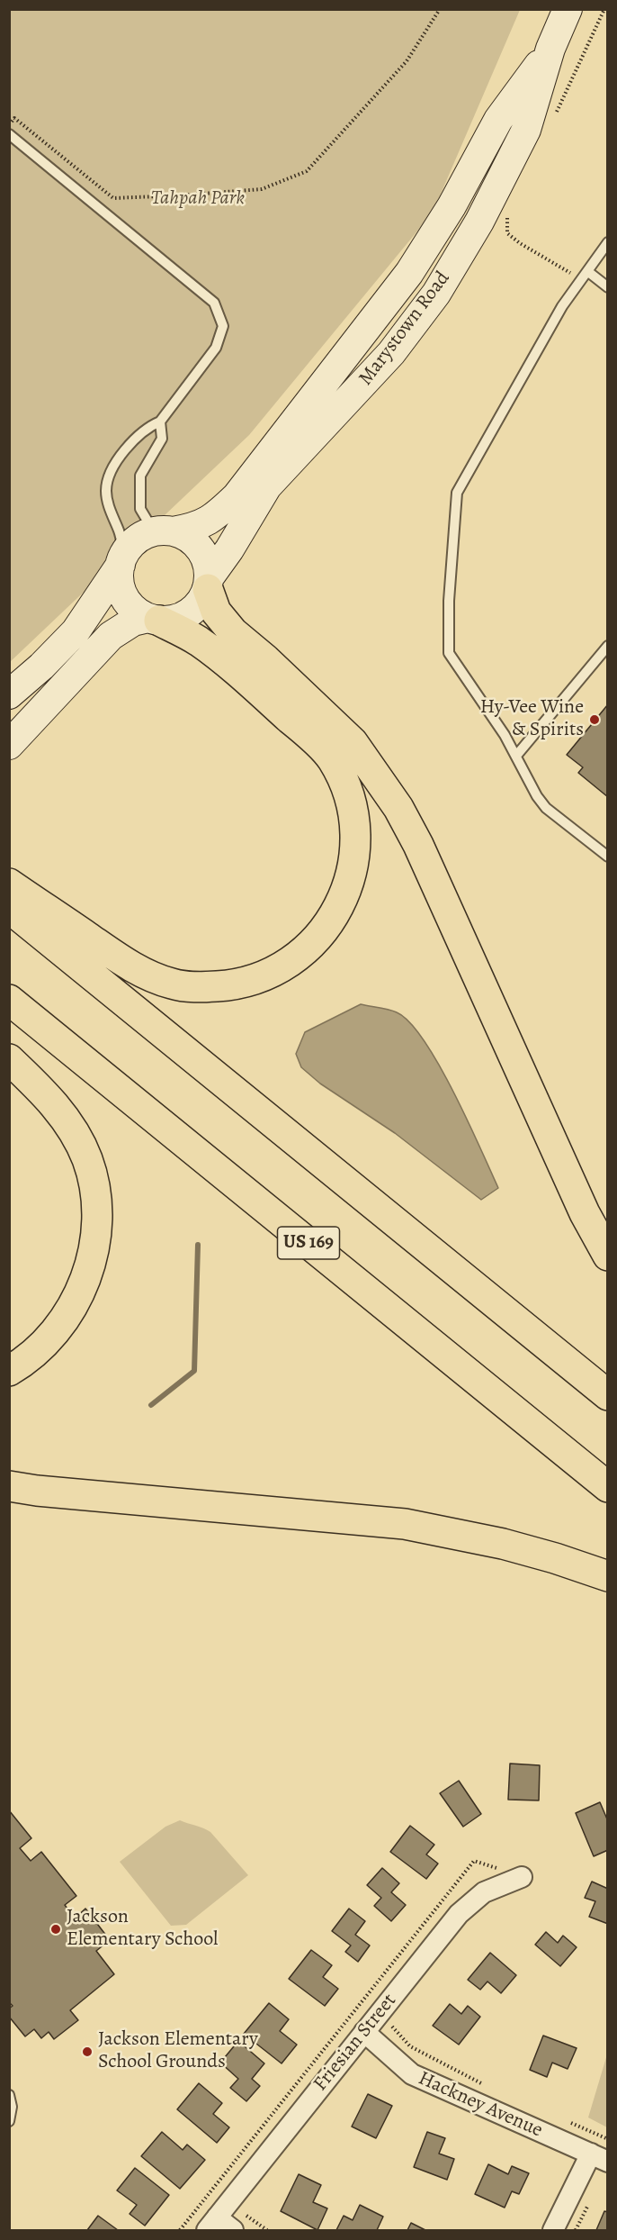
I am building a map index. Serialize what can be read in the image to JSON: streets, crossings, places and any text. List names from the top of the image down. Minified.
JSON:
{"streets":{"highway":["US 169"],"main road":["Marystown Road"],"street":["Friesian Street","Hackney Avenue"]},"crossings":[["Friesian Street","Hackney Avenue"]],"parks":["Tahpah Park"],"places":["Hy-Vee Wine & Spirits","Jackson Elementary School","Jackson Elementary School Grounds"]}
